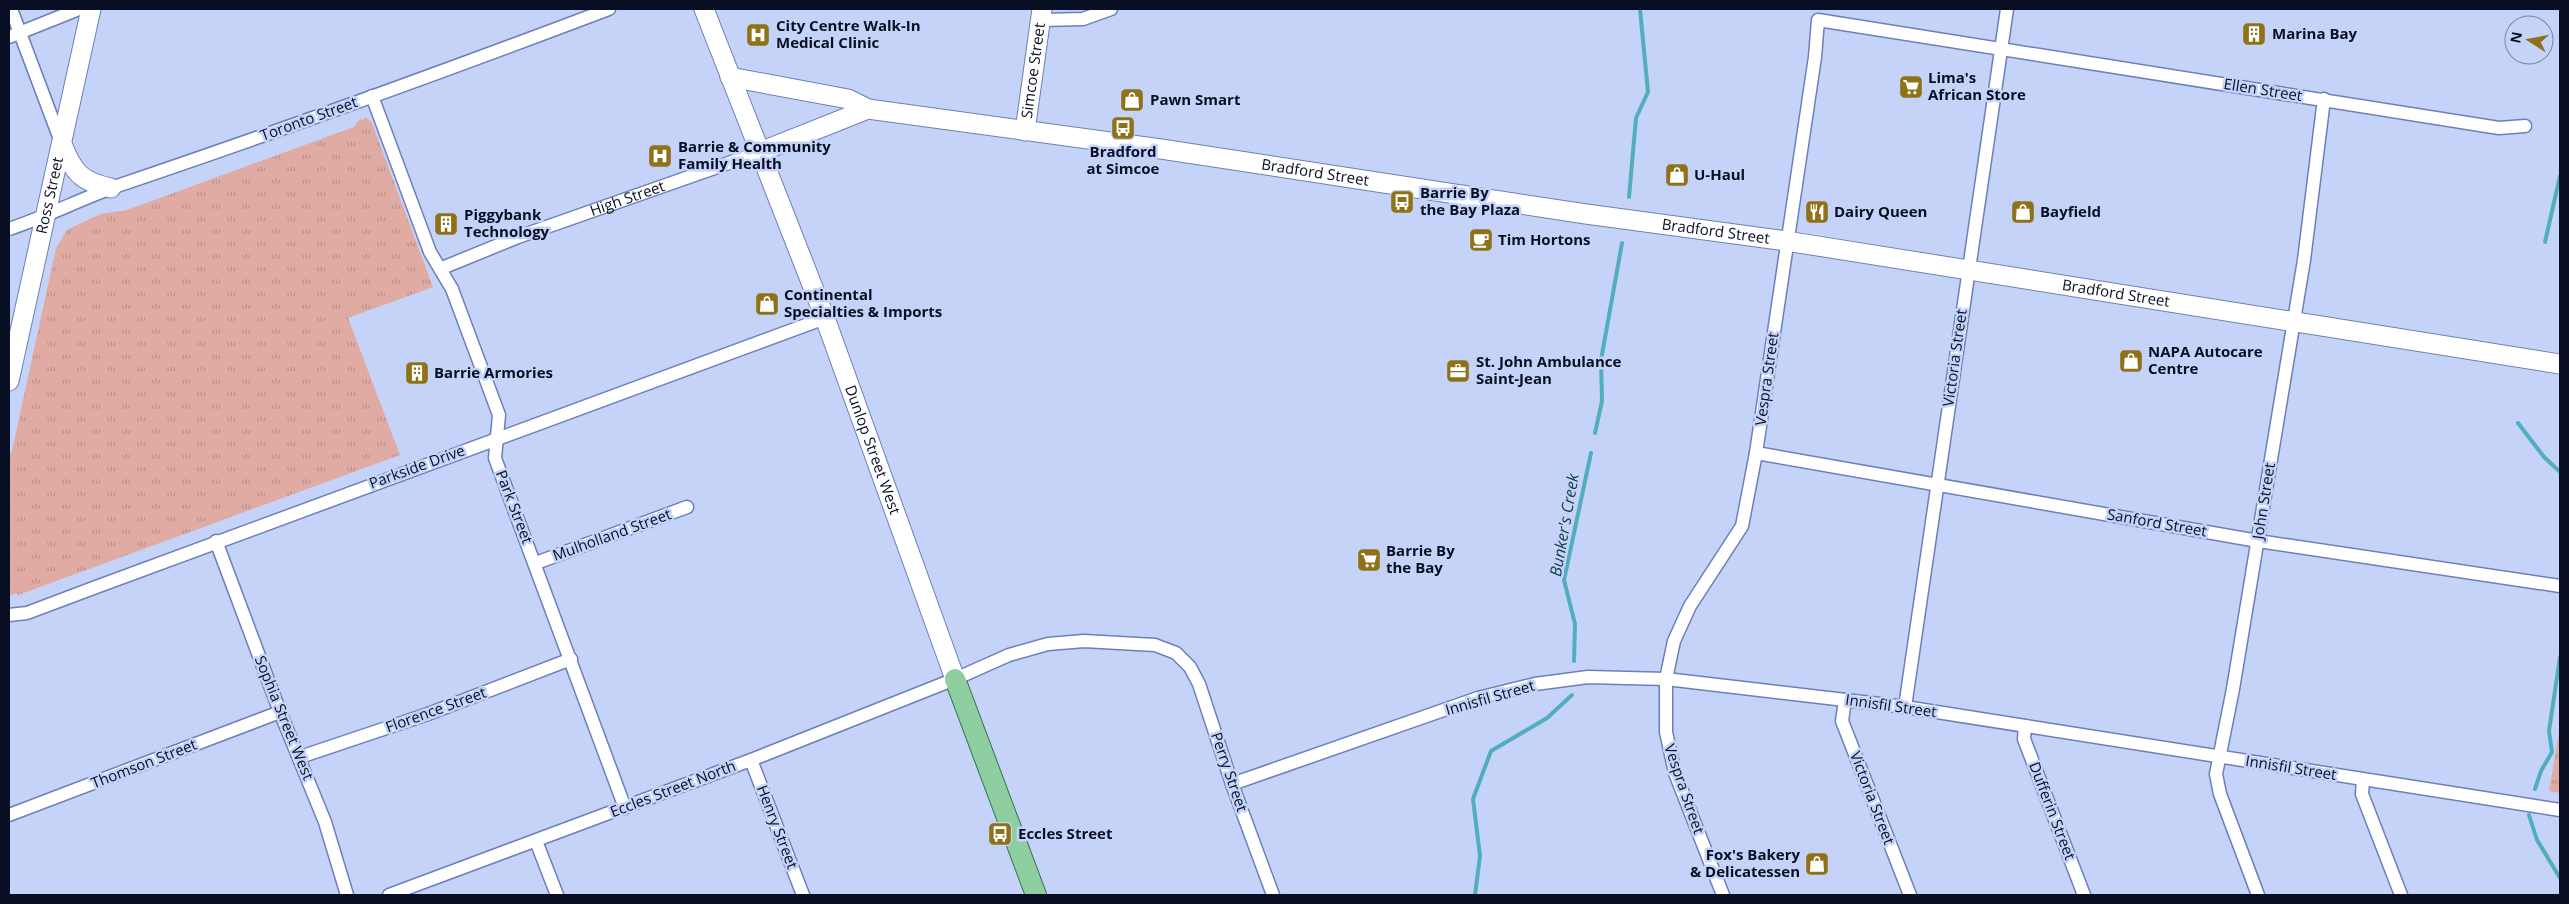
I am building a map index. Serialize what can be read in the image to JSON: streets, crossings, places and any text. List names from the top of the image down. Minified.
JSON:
{"streets":{"main road":["Simcoe Street","Bradford Street","Ross Street","High Street","Dunlop Street West"],"street":["Ellen Street","Toronto Street","Victoria Street","Vespra Street","Parkside Drive","John Street","Park Street","Sanford Street","Mulholland Street","Innisfil Street","Florence Street","Sophia Street West","Thomson Street","Perry Street","Eccles Street North","Dufferin Street","Henry Street"]},"crossings":[["Simcoe Street","Bradford Street"],["Ellen Street","Victoria Street"],["Ellen Street","Vespra Street"],["Ellen Street","John Street"],["Toronto Street","Ross Street"],["Toronto Street","Park Street"],["Bradford Street","High Street"],["Bradford Street","Victoria Street"],["Bradford Street","Vespra Street"],["Bradford Street","John Street"],["High Street","Dunlop Street West"],["High Street","Park Street"],["Victoria Street","Vespra Street"],["Victoria Street","Sanford Street"],["Victoria Street","Innisfil Street"],["Vespra Street","Sanford Street"],["Vespra Street","Innisfil Street"],["Dunlop Street West","Parkside Drive"],["Dunlop Street West","Eccles Street North"],["Parkside Drive","Park Street"],["Parkside Drive","Sophia Street West"],["John Street","Sanford Street"],["John Street","Innisfil Street"],["Park Street","Mulholland Street"],["Park Street","Florence Street"],["Park Street","Eccles Street North"],["Innisfil Street","Perry Street"],["Innisfil Street","Dufferin Street"],["Florence Street","Sophia Street West"],["Sophia Street West","Thomson Street"],["Perry Street","Eccles Street North"],["Eccles Street North","Henry Street"]],"water":["Bunker's Creek"],"places":{"building":["Marina Bay","Piggybank Technology","Barrie Armories"],"hospital":["City Centre Walk-In Medical Clinic","Barrie & Community Family Health"],"supermarket":["Lima's African Store","Barrie By the Bay"],"shop":["Pawn Smart","U-Haul","Bayfield","Continental Specialties & Imports","NAPA Autocare Centre","Fox's Bakery & Delicatessen"],"bus stop":["Bradford at Simcoe","Barrie By the Bay Plaza","Eccles Street"],"restaurant":["Dairy Queen"],"cafe":["Tim Hortons"],"office":["St. John Ambulance Saint-Jean"]},"north":"left"}
